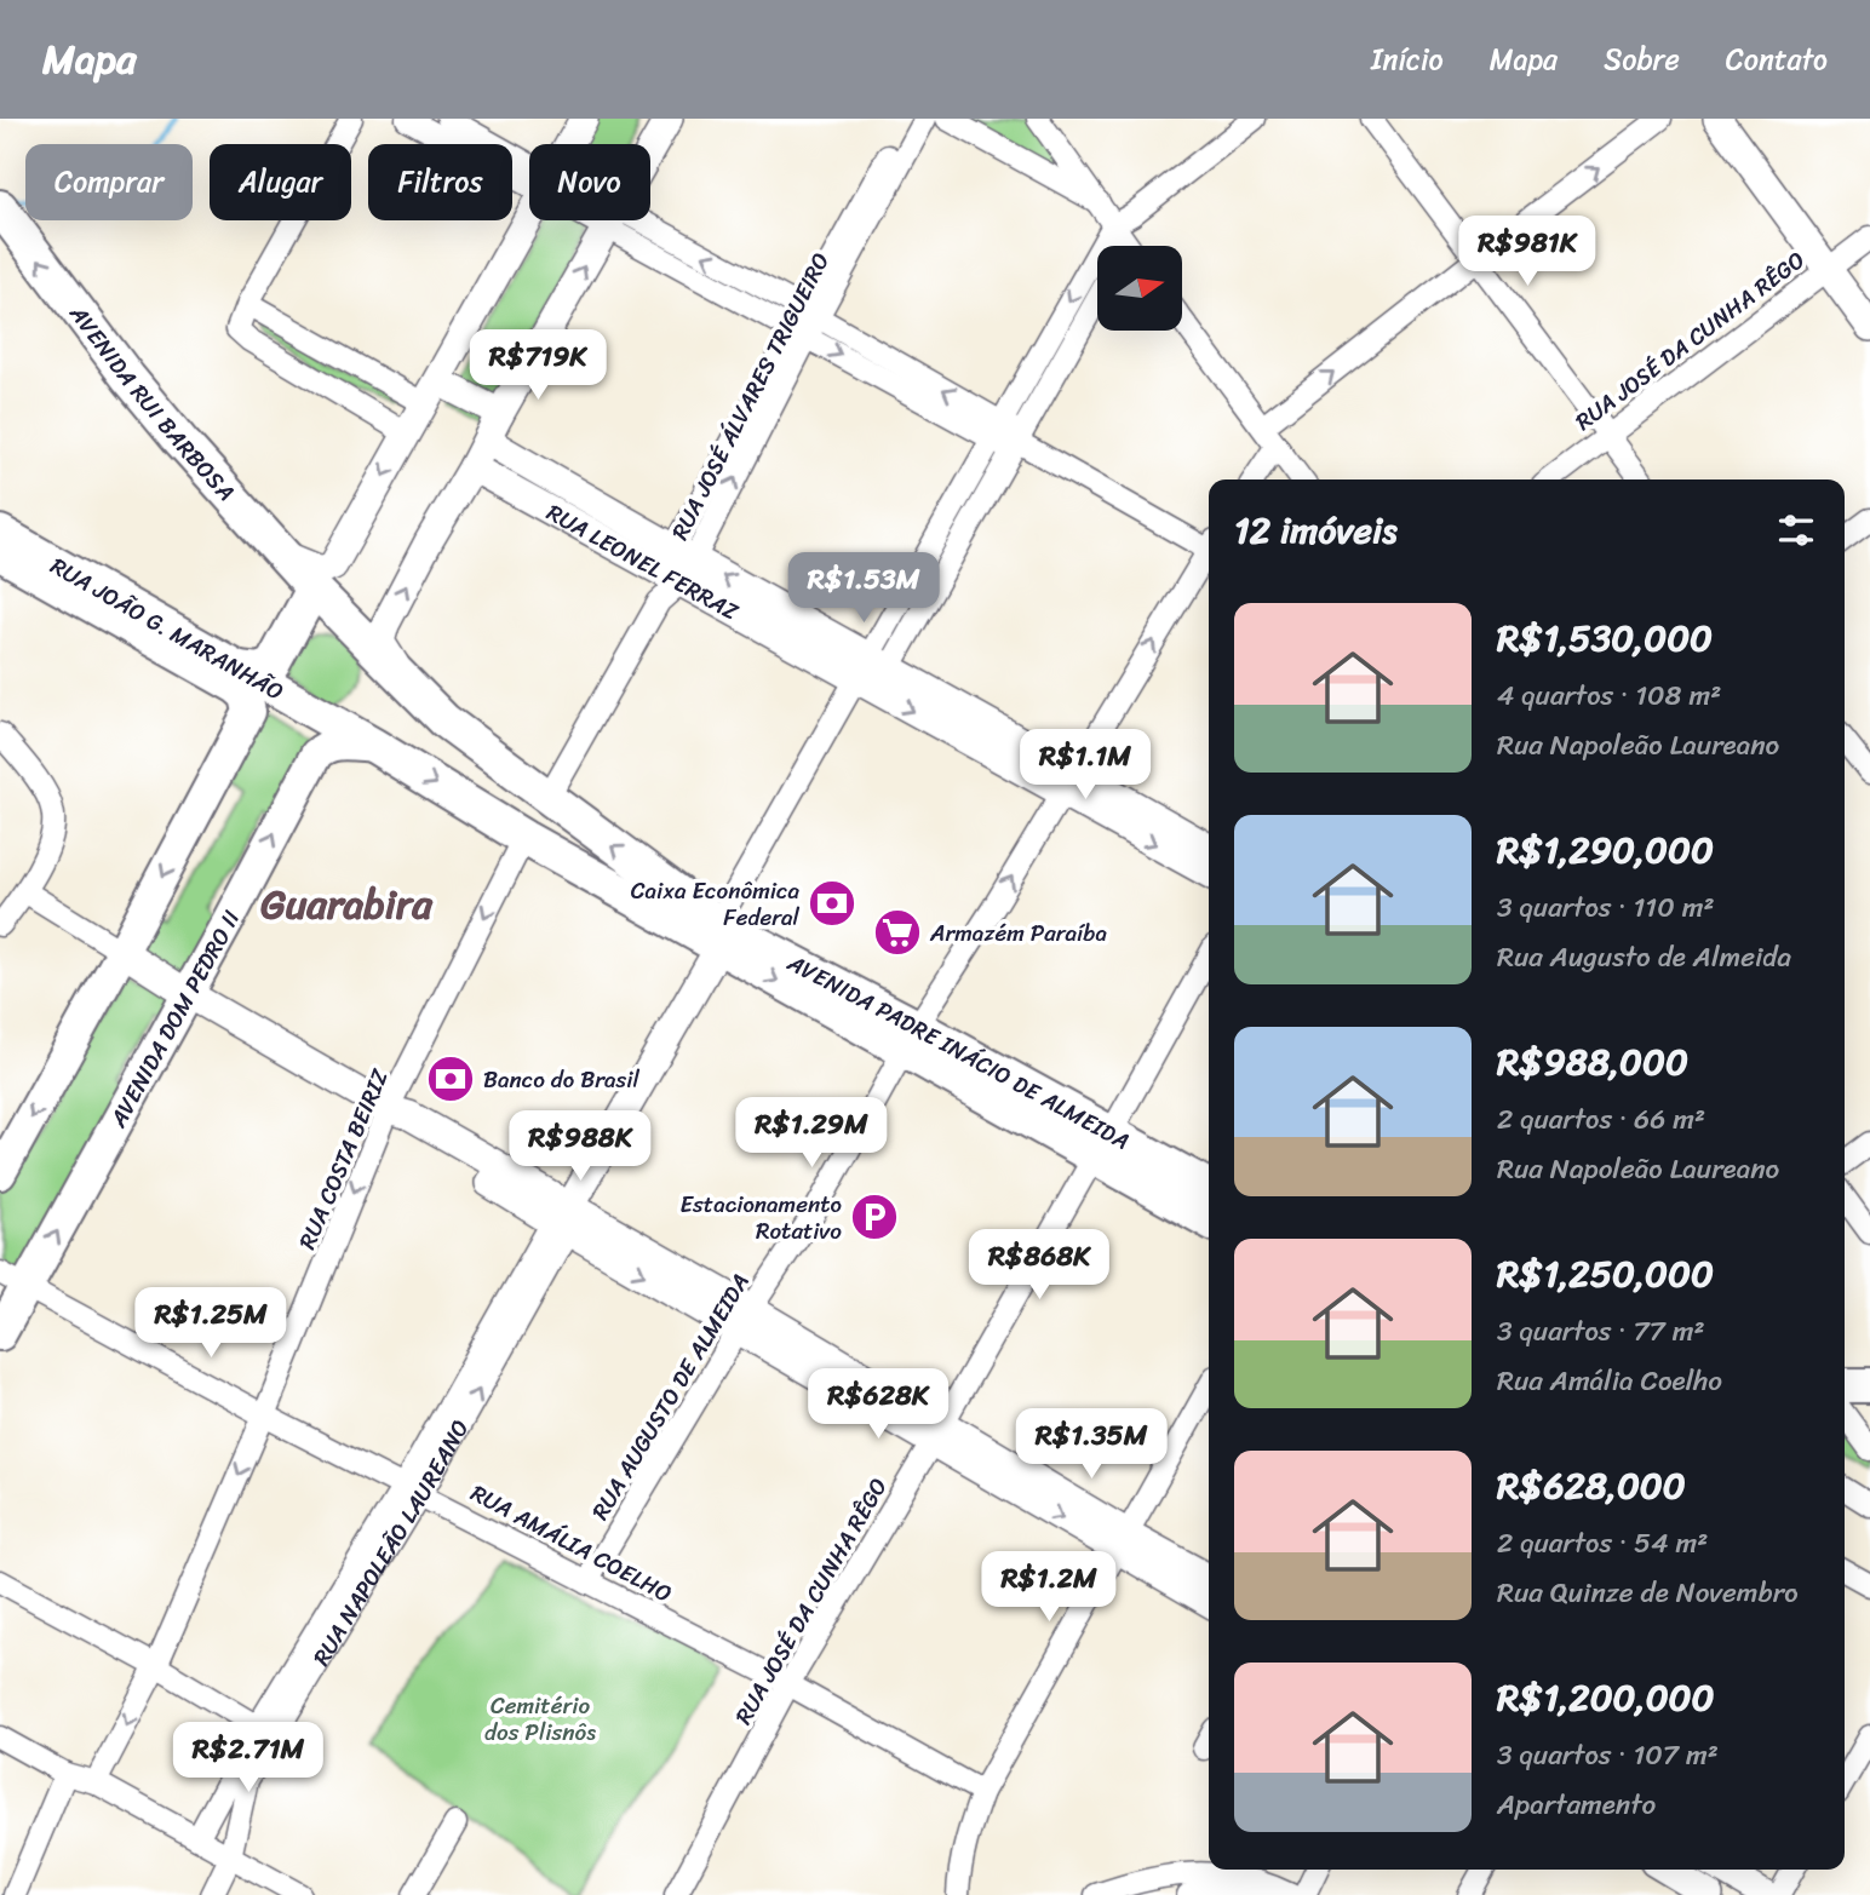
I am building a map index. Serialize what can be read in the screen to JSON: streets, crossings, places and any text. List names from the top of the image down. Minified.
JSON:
{"streets":{"main road":["AVENIDA RUI BARBOSA","RUA JOÃO G. MARANHÃO","AVENIDA DOM PEDRO II","AVENIDA PADRE INÁCIO DE ALMEIDA"],"street":["RUA JOSÉ DA CUNHA RÊGO","RUA JOSÉ ÁLVARES TRIGUEIRO","RUA LEONEL FERRAZ","RUA COSTA BEIRIZ","RUA AUGUSTO DE ALMEIDA","RUA NAPOLEÃO LAUREANO","RUA AMÁLIA COELHO"]},"crossings":[["RUA JOSÉ DA CUNHA RÊGO","AVENIDA PADRE INÁCIO DE ALMEIDA"],["RUA JOSÉ DA CUNHA RÊGO","RUA AMÁLIA COELHO"],["RUA JOSÉ ÁLVARES TRIGUEIRO","RUA LEONEL FERRAZ"],["RUA JOSÉ ÁLVARES TRIGUEIRO","AVENIDA PADRE INÁCIO DE ALMEIDA"],["AVENIDA RUI BARBOSA","AVENIDA PADRE INÁCIO DE ALMEIDA"],["RUA LEONEL FERRAZ","RUA AUGUSTO DE ALMEIDA"],["RUA LEONEL FERRAZ","RUA NAPOLEÃO LAUREANO"],["RUA JOÃO G. MARANHÃO","AVENIDA PADRE INÁCIO DE ALMEIDA"],["AVENIDA DOM PEDRO II","AVENIDA PADRE INÁCIO DE ALMEIDA"],["AVENIDA DOM PEDRO II","RUA AMÁLIA COELHO"],["AVENIDA PADRE INÁCIO DE ALMEIDA","RUA COSTA BEIRIZ"],["AVENIDA PADRE INÁCIO DE ALMEIDA","RUA AUGUSTO DE ALMEIDA"],["AVENIDA PADRE INÁCIO DE ALMEIDA","RUA NAPOLEÃO LAUREANO"],["RUA COSTA BEIRIZ","RUA AMÁLIA COELHO"],["RUA AUGUSTO DE ALMEIDA","RUA AMÁLIA COELHO"],["RUA NAPOLEÃO LAUREANO","RUA AMÁLIA COELHO"]],"one_way":["AVENIDA RUI BARBOSA","RUA COSTA BEIRIZ","RUA AUGUSTO DE ALMEIDA"],"districts":["Guarabira"],"parks":["Cemitério dos Plisnôs"],"places":{"bank":["Caixa Econômica Federal","Banco do Brasil"],"supermarket":["Armazém Paraíba"],"parking":["Estacionamento Rotativo"]},"north":"right","page":{"header":"Mapa","nav":["Início","Mapa","Sobre","Contato"],"chip":["Comprar","Alugar","Filtros","Novo"],"price":["R$981K","R$719K","R$1.53M","R$1.1M","R$1.29M","R$988K","R$868K","R$1.25M","R$628K","R$1.35M","R$1.2M","R$2.71M"],"heading":"12 imóveis","list":[{"name":"R$1,530,000","note":"4 quartos · 108 m² · Rua Napoleão Laureano"},{"name":"R$1,290,000","note":"3 quartos · 110 m² · Rua Augusto de Almeida"},{"name":"R$988,000","note":"2 quartos · 66 m² · Rua Napoleão Laureano"},{"name":"R$1,250,000","note":"3 quartos · 77 m² · Rua Amália Coelho"},{"name":"R$628,000","note":"2 quartos · 54 m² · Rua Quinze de Novembro"},{"name":"R$1,200,000","note":"3 quartos · 107 m² · Apartamento"}]}}
